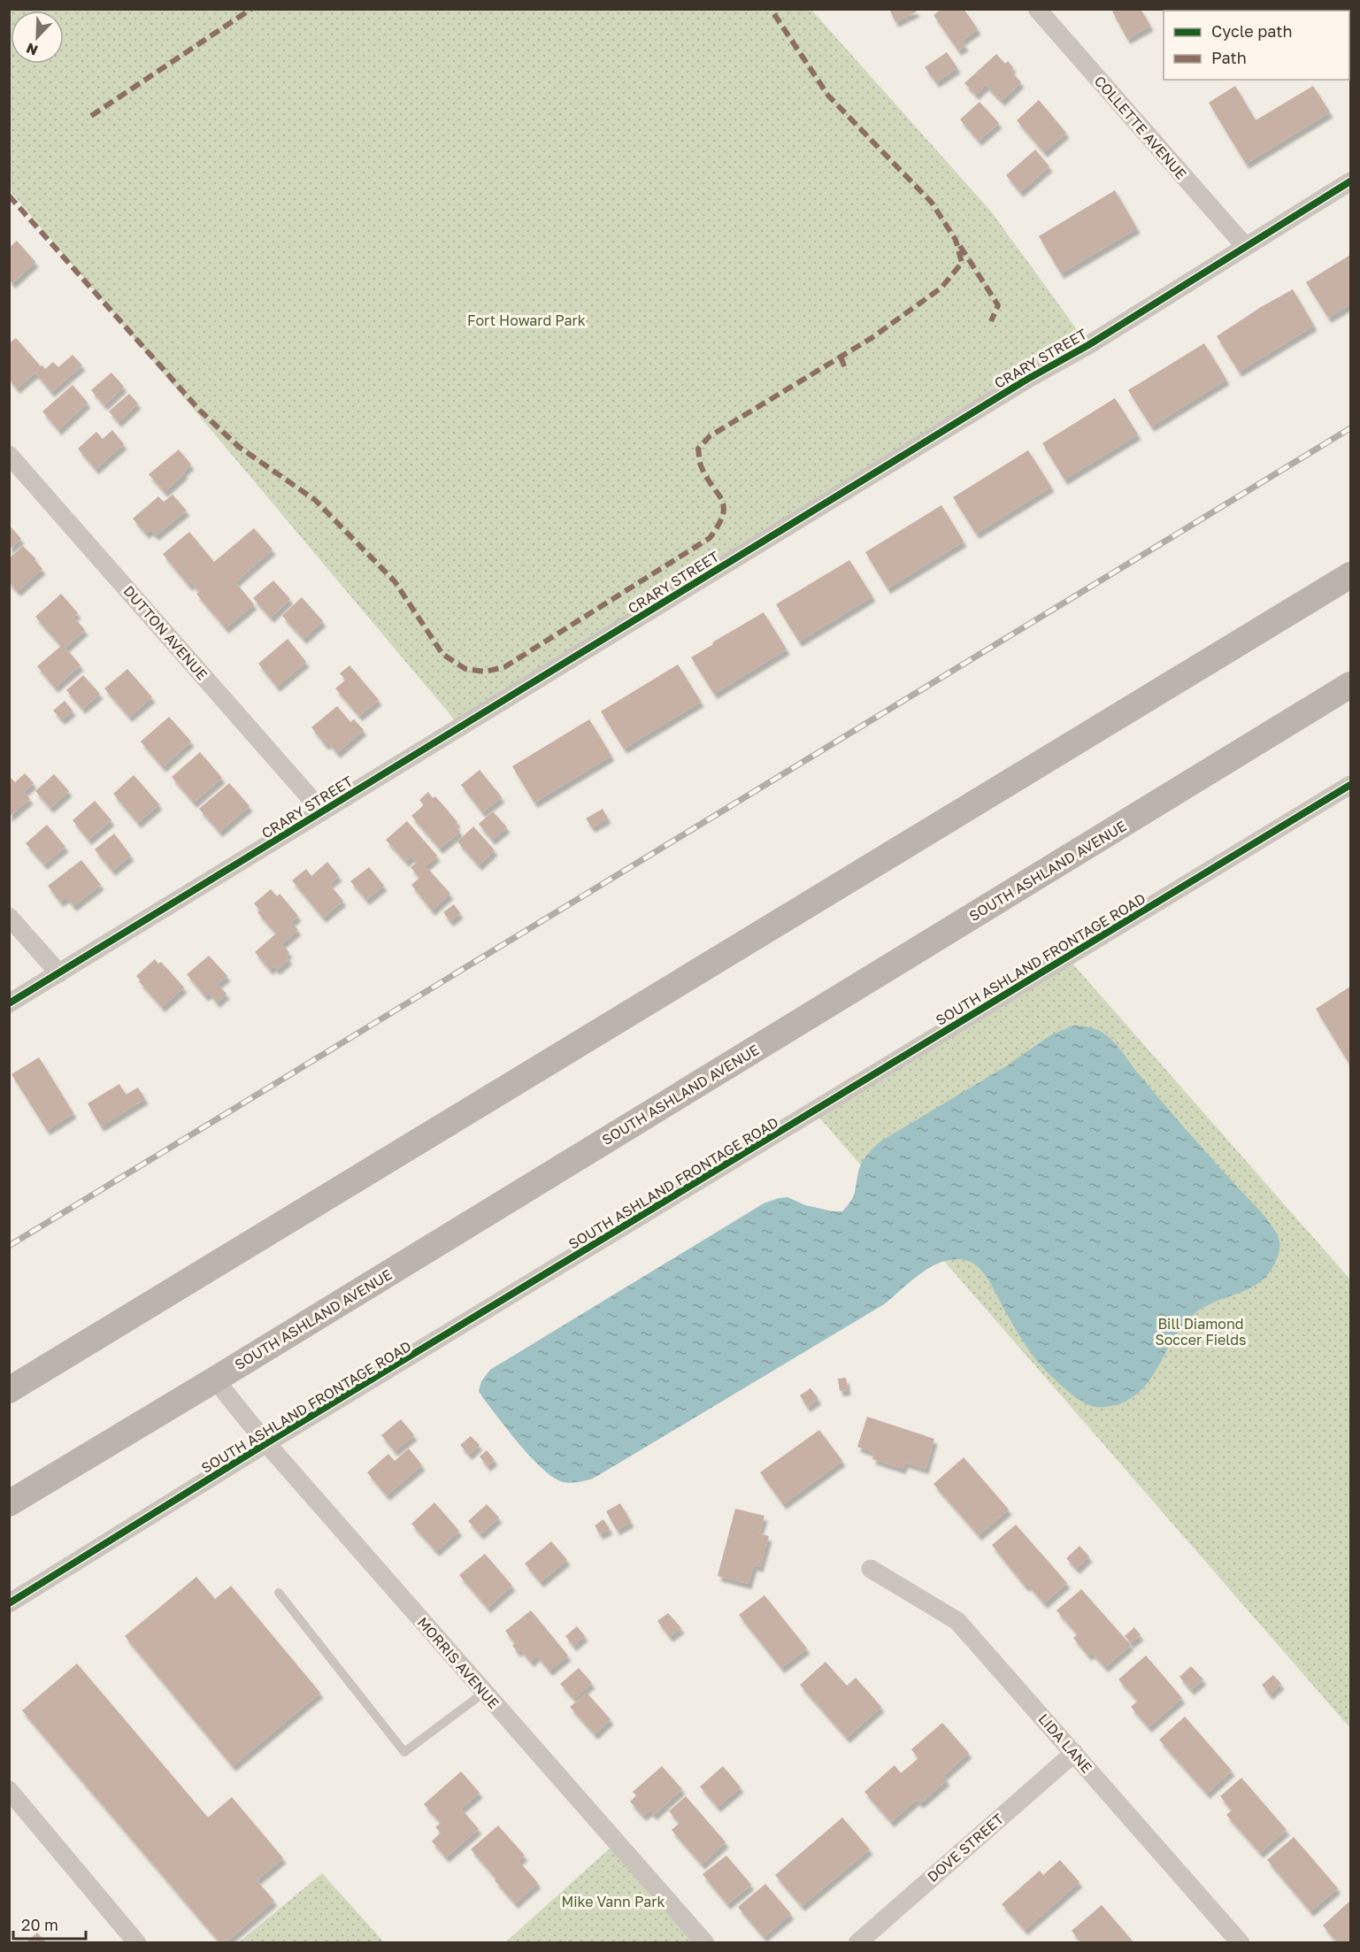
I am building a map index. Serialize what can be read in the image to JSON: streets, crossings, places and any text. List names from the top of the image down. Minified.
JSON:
{"streets":{"main road":["SOUTH ASHLAND AVENUE"],"street":["COLLETTE AVENUE","CRARY STREET","DUTTON AVENUE","SOUTH ASHLAND FRONTAGE ROAD","MORRIS AVENUE","LIDA LANE","DOVE STREET"]},"crossings":[["COLLETTE AVENUE","CRARY STREET"],["CRARY STREET","DUTTON AVENUE"],["SOUTH ASHLAND AVENUE","MORRIS AVENUE"],["SOUTH ASHLAND FRONTAGE ROAD","MORRIS AVENUE"],["LIDA LANE","DOVE STREET"]],"parks":["Fort Howard Park","Bill Diamond Soccer Fields","Mike Vann Park"],"legend":["Cycle path","Path"],"scale_bar":"20 m","north":"bottom left"}
